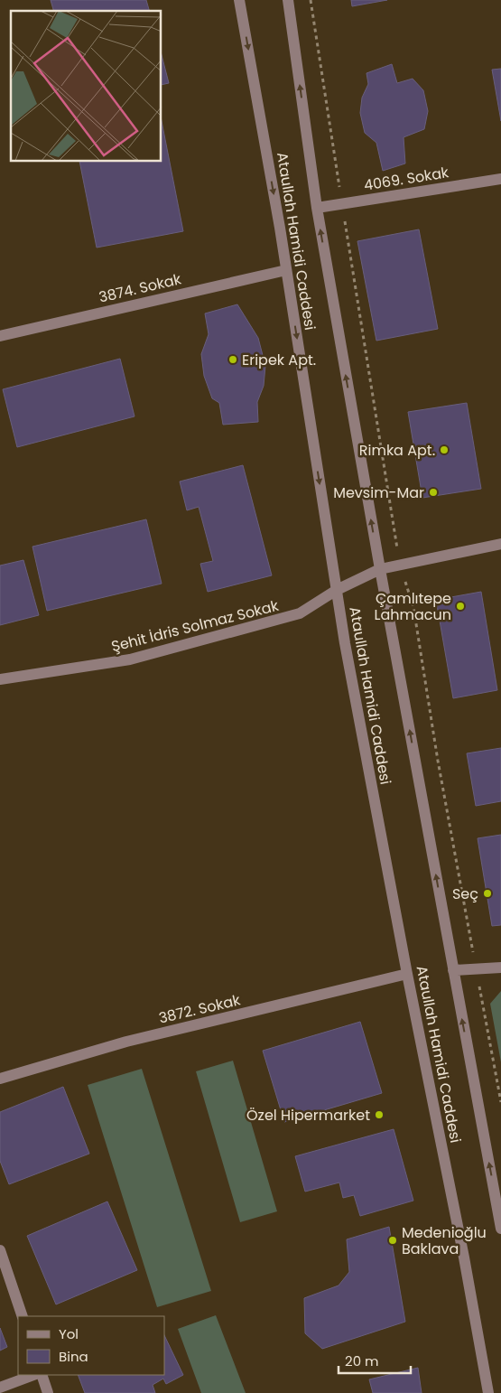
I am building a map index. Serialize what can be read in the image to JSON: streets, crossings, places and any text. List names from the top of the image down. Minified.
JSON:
{"streets":{"street":["4069. Sokak","Ataullah Hamidi Caddesi","3874. Sokak","Şehit İdris Solmaz Sokak","3872. Sokak"]},"crossings":[["4069. Sokak","Ataullah Hamidi Caddesi"],["Ataullah Hamidi Caddesi","3874. Sokak"],["Ataullah Hamidi Caddesi","Şehit İdris Solmaz Sokak"],["Ataullah Hamidi Caddesi","3872. Sokak"]],"places":["Eripek Apt.","Rimka Apt.","Mevsim-Mar","Çamlıtepe Lahmacun","Seç","Özel Hipermarket","Medenioğlu Baklava"],"legend":["Yol","Bina"],"scale_bar":"20 m"}
